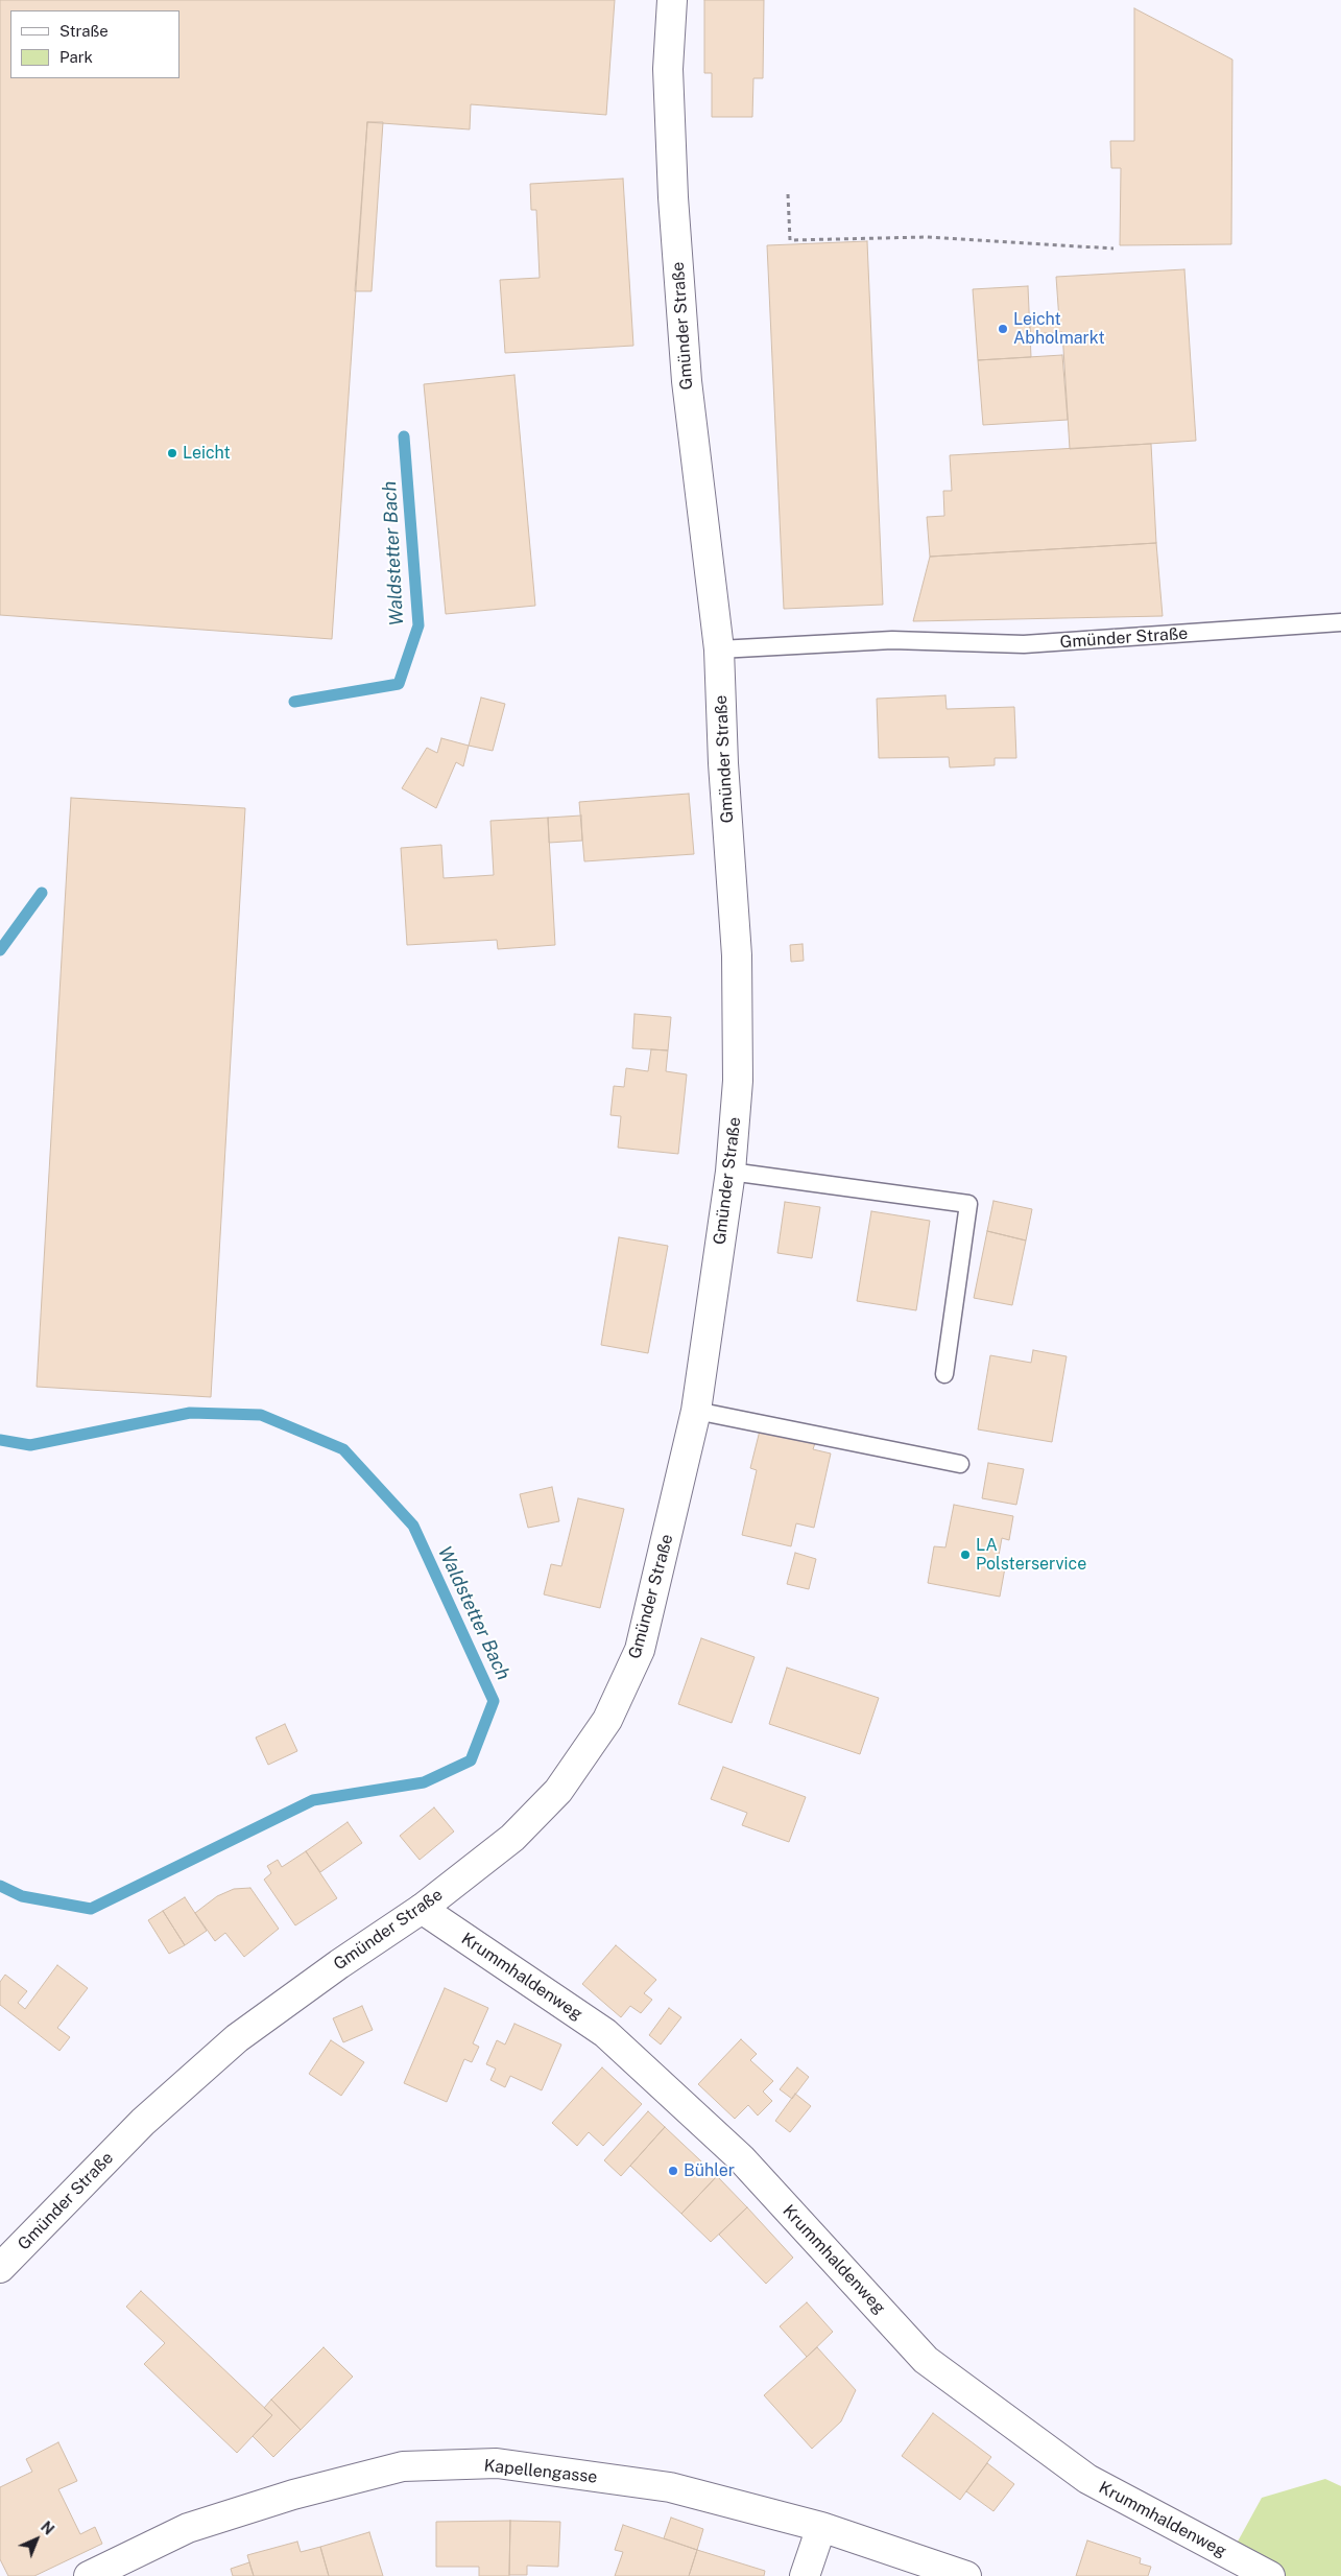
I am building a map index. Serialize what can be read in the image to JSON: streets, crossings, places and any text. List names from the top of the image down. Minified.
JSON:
{"streets":{"street":["Gmünder Straße","Krummhaldenweg","Kapellengasse"]},"crossings":[["Gmünder Straße","Krummhaldenweg"]],"water":["Waldstetter Bach"],"places":["Leicht Abholmarkt","Leicht","LA Polsterservice","Bühler"],"legend":["Straße","Park"],"north":"top right"}
